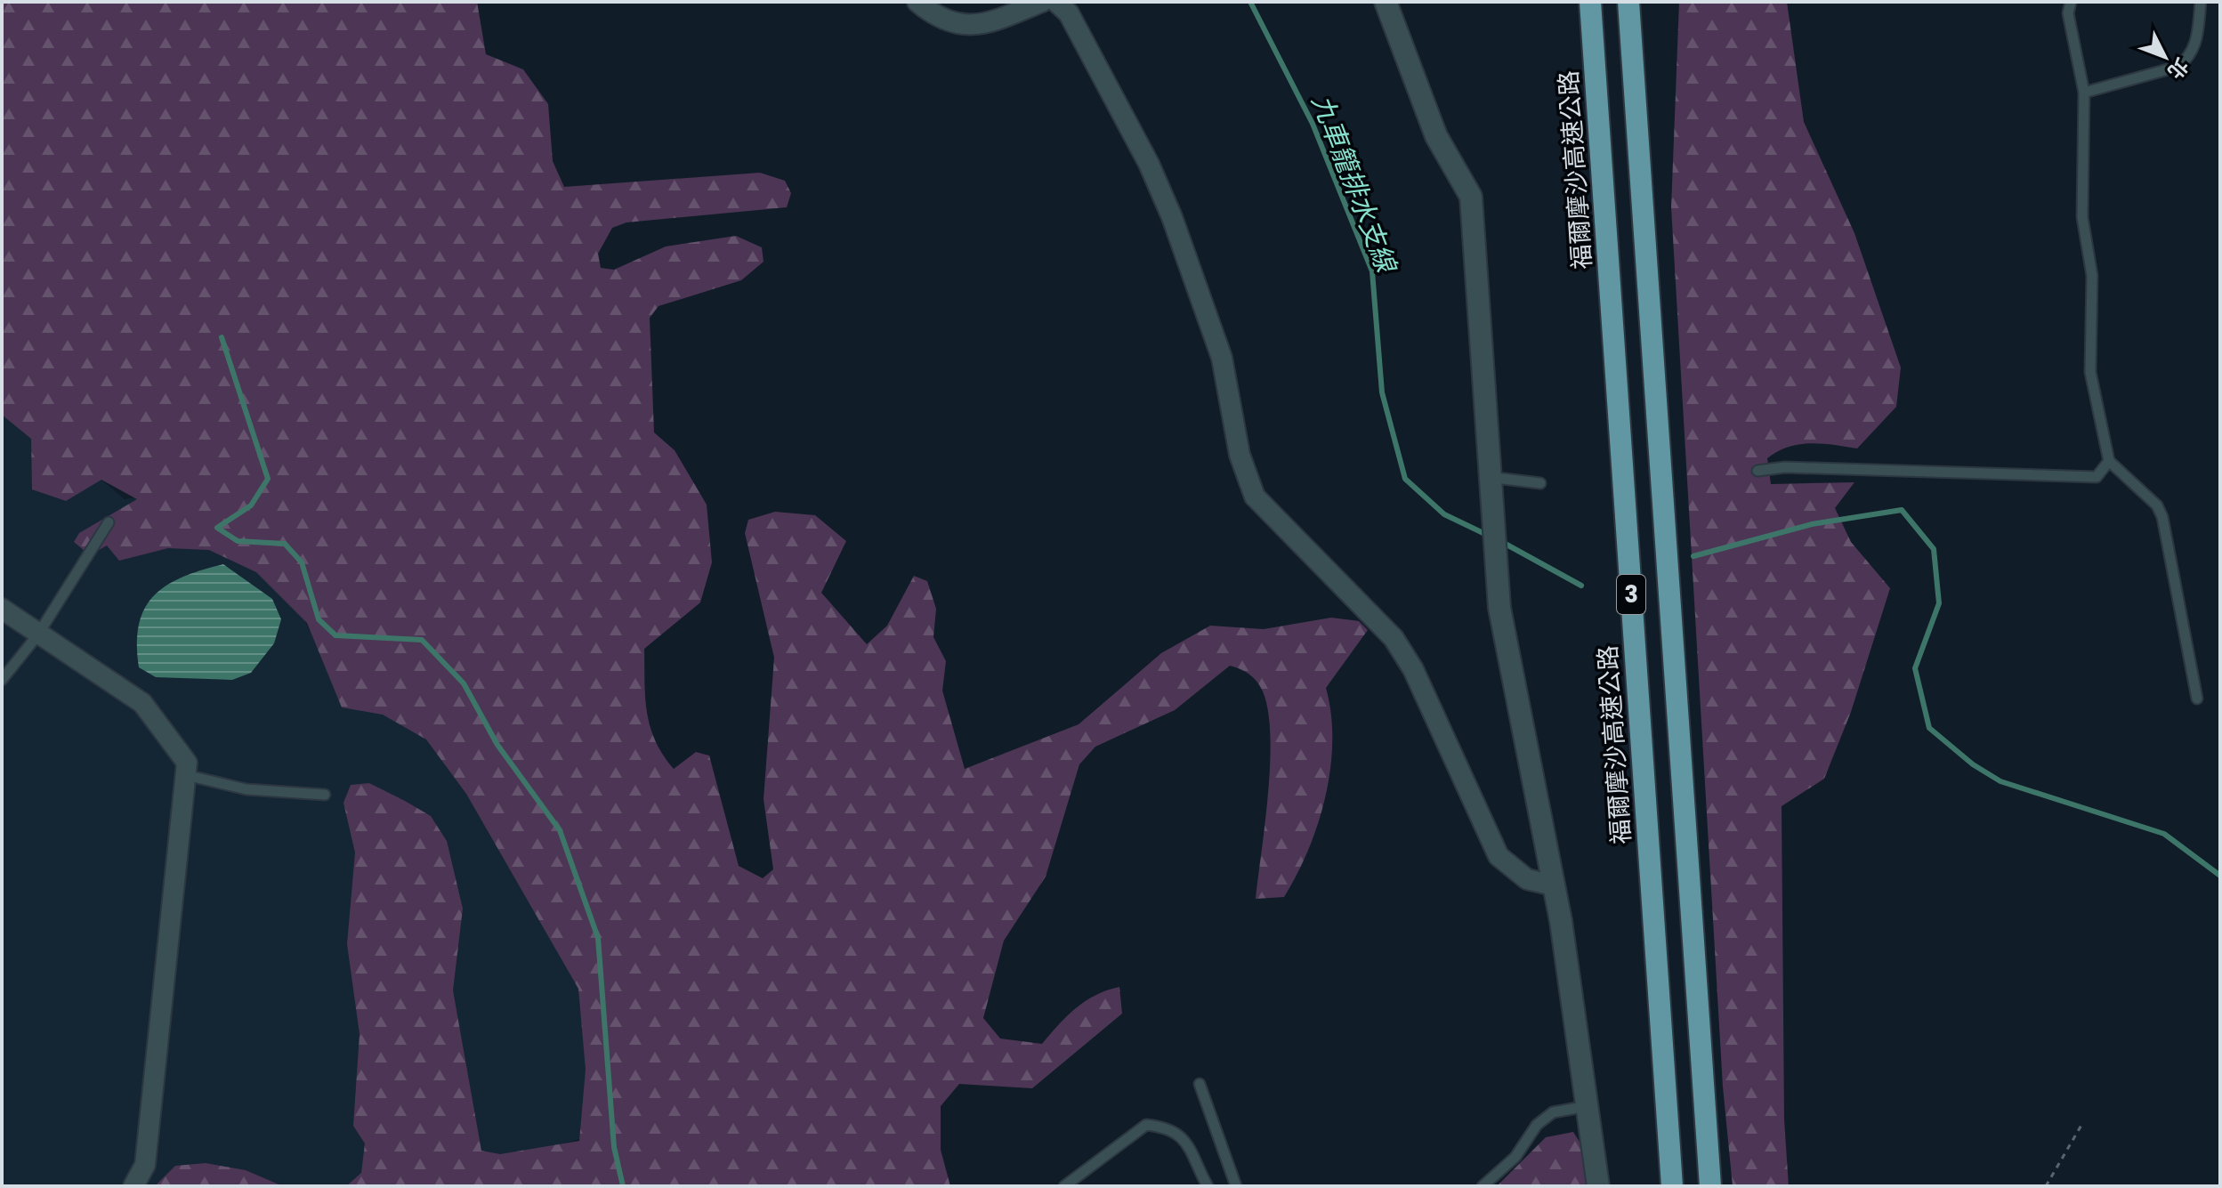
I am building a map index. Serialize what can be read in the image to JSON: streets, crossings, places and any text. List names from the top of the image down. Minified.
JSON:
{"streets":{"highway":["福爾摩沙高速公路","3"]},"water":["九車籠排水支線"],"north":"bottom right"}
